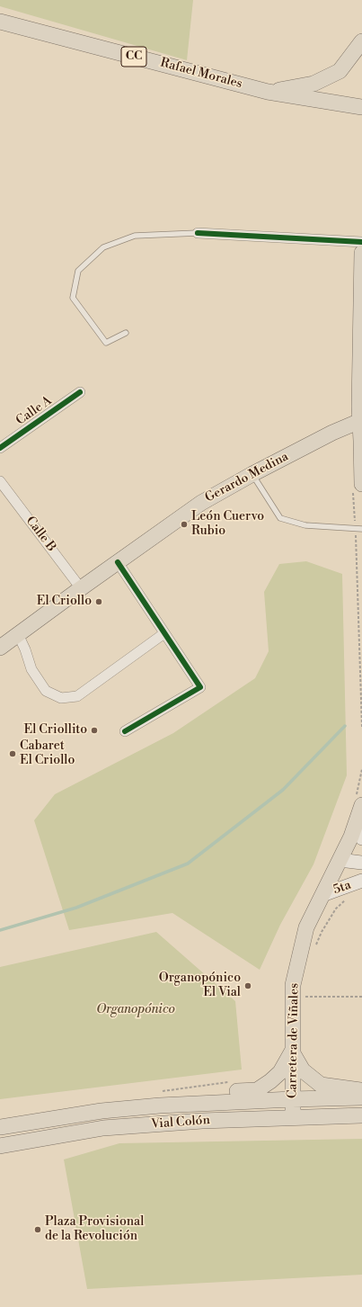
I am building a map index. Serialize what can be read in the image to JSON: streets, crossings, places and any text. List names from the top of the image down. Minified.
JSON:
{"streets":{"main road":["CC","Rafael Morales","Gerardo Medina","Carretera de Viñales","Vial Colón"],"street":["Calle A","Calle B","5ta"]},"crossings":[["Gerardo Medina","Calle B"],["5ta","Carretera de Viñales"],["Carretera de Viñales","Vial Colón"]],"parks":["Organopónico"],"places":["León Cuervo Rubio","El Criollo","El Criollito","Cabaret El Criollo","Organopónico El Vial","Plaza Provisional de la Revolución"]}
